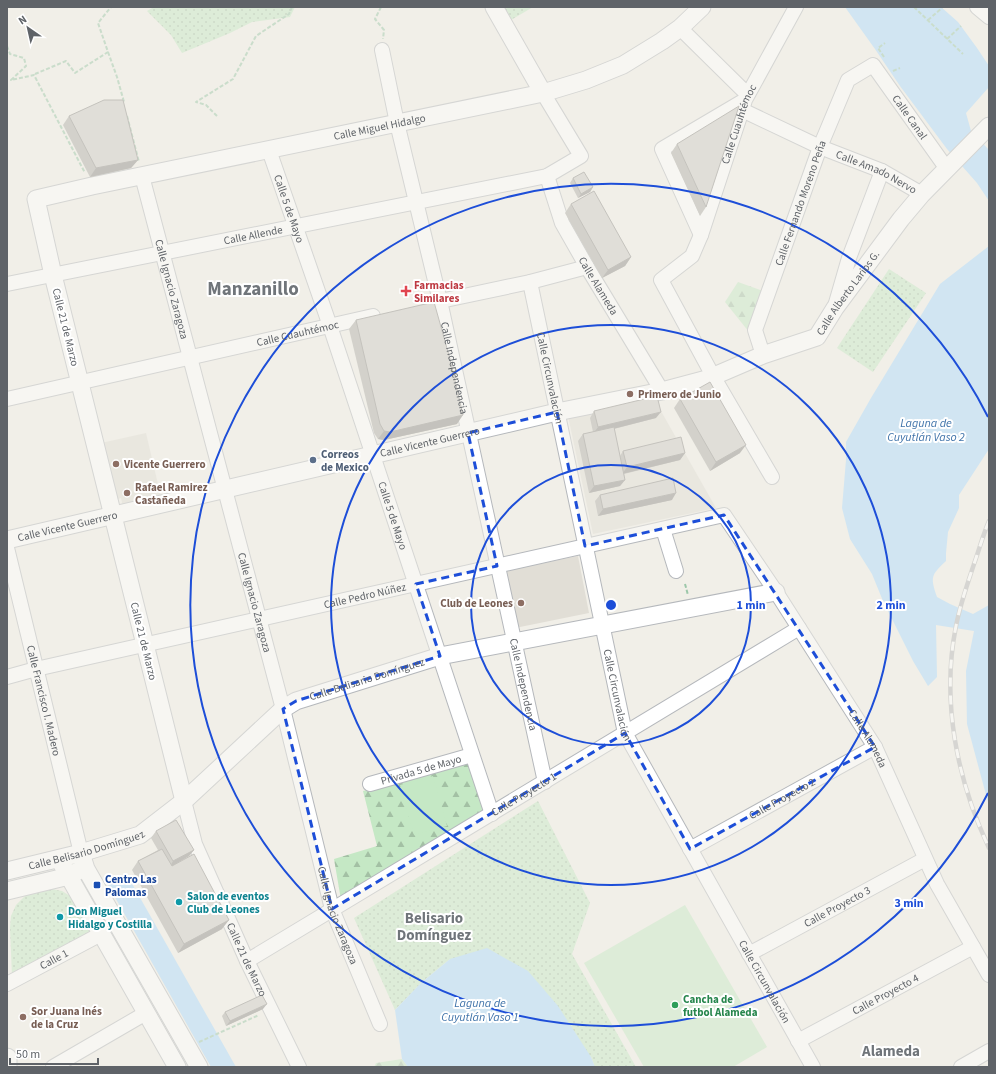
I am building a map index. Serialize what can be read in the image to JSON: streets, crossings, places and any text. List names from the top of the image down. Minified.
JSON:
{"streets":{"street":["Calle Canal","Calle Cuauhtémoc","Calle Miguel Hidalgo","Calle Amado Nervo","Calle Fernando Moreno Peña","Calle 5 de Mayo","Calle Allende","Calle Alameda","Calle Ignacio Zaragoza","Calle Alberto Larios G.","Calle 21 de Marzo","Calle Independencia","Calle Circunvalación","Calle Vicente Guerrero","Calle Pedro Núñez","Calle Belisario Domínguez","Calle Francisco I. Madero","Privada 5 de Mayo","Calle Proyecto 1","Calle Proyecto 2","Calle Proyecto 3","Calle 1","Calle Proyecto 4"]},"crossings":[["Calle Canal","Calle Fernando Moreno Peña"],["Calle Canal","Calle Alberto Larios G."],["Calle Cuauhtémoc","Calle Amado Nervo"],["Calle Cuauhtémoc","Calle 5 de Mayo"],["Calle Cuauhtémoc","Calle Ignacio Zaragoza"],["Calle Cuauhtémoc","Calle Alberto Larios G."],["Calle Cuauhtémoc","Calle 21 de Marzo"],["Calle Cuauhtémoc","Calle Vicente Guerrero"],["Calle Miguel Hidalgo","Calle Amado Nervo"],["Calle Miguel Hidalgo","Calle 5 de Mayo"],["Calle Miguel Hidalgo","Calle Allende"],["Calle Miguel Hidalgo","Calle Ignacio Zaragoza"],["Calle Miguel Hidalgo","Calle 21 de Marzo"],["Calle Miguel Hidalgo","Calle Independencia"],["Calle Amado Nervo","Calle Fernando Moreno Peña"],["Calle Amado Nervo","Calle Alberto Larios G."],["Calle Fernando Moreno Peña","Calle Alberto Larios G."],["Calle 5 de Mayo","Calle Allende"],["Calle 5 de Mayo","Calle Vicente Guerrero"],["Calle 5 de Mayo","Calle Pedro Núñez"],["Calle 5 de Mayo","Calle Belisario Domínguez"],["Calle 5 de Mayo","Privada 5 de Mayo"],["Calle 5 de Mayo","Calle Proyecto 1"],["Calle Allende","Calle Alameda"],["Calle Allende","Calle Ignacio Zaragoza"],["Calle Allende","Calle 21 de Marzo"],["Calle Allende","Calle Independencia"],["Calle Alameda","Calle Vicente Guerrero"],["Calle Alameda","Calle Pedro Núñez"],["Calle Alameda","Calle Belisario Domínguez"],["Calle Alameda","Calle Proyecto 1"],["Calle Alameda","Calle Proyecto 2"],["Calle Alameda","Calle Proyecto 3"],["Calle Alameda","Calle Proyecto 4"],["Calle Ignacio Zaragoza","Calle Vicente Guerrero"],["Calle Ignacio Zaragoza","Calle Pedro Núñez"],["Calle Ignacio Zaragoza","Calle Belisario Domínguez"],["Calle Ignacio Zaragoza","Calle Proyecto 1"],["Calle Alberto Larios G.","Calle Vicente Guerrero"],["Calle 21 de Marzo","Calle Vicente Guerrero"],["Calle 21 de Marzo","Calle Pedro Núñez"],["Calle 21 de Marzo","Calle Belisario Domínguez"],["Calle 21 de Marzo","Calle Proyecto 1"],["Calle Independencia","Calle Vicente Guerrero"],["Calle Independencia","Calle Pedro Núñez"],["Calle Independencia","Calle Belisario Domínguez"],["Calle Independencia","Calle Proyecto 1"],["Calle Circunvalación","Calle Vicente Guerrero"],["Calle Circunvalación","Calle Pedro Núñez"],["Calle Circunvalación","Calle Belisario Domínguez"],["Calle Circunvalación","Calle Proyecto 1"],["Calle Circunvalación","Calle Proyecto 2"],["Calle Circunvalación","Calle Proyecto 3"],["Calle Circunvalación","Calle Proyecto 4"],["Calle Pedro Núñez","Calle Francisco I. Madero"],["Calle Belisario Domínguez","Calle Francisco I. Madero"]],"districts":["Manzanillo","Belisario Domínguez","Alameda"],"water":["Laguna de Cuyutlán Vaso 2","Laguna de Cuyutlán Vaso 1"],"places":{"health":["Farmacias Similares"],"other":["Primero de Junio","Correos de Mexico","Vicente Guerrero","Rafael Ramirez Castañeda","Club de Leones","Salon de eventos Club de Leones","Don Miguel Hidalgo y Costilla","Cancha de futbol Alameda","Sor Juana Inés de la Cruz"],"transit":["Centro Las Palomas"]},"scale_bar":"50 m","north":"top left","rings":["1 min","2 min","3 min"]}
